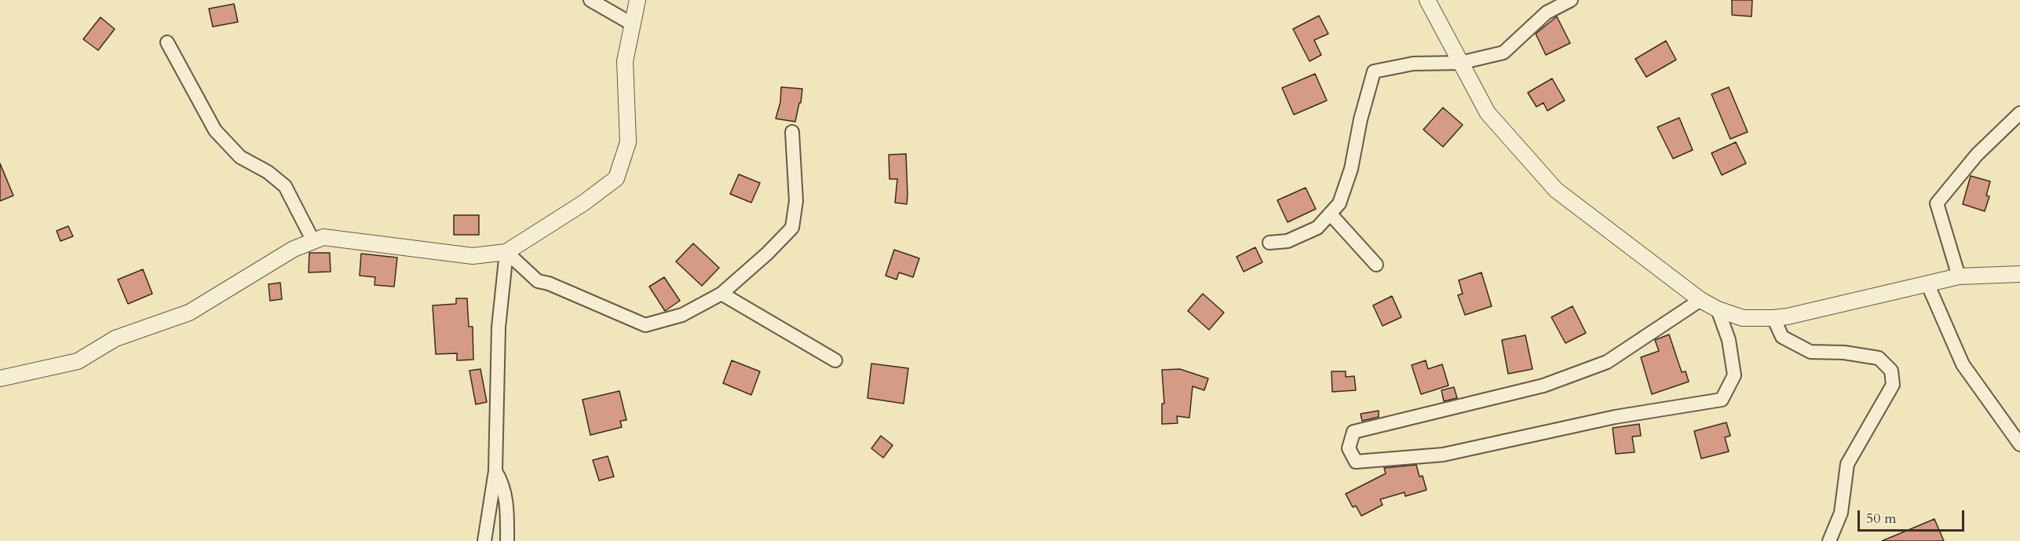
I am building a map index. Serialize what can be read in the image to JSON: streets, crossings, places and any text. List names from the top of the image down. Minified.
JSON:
{"scale_bar":"50 m"}
